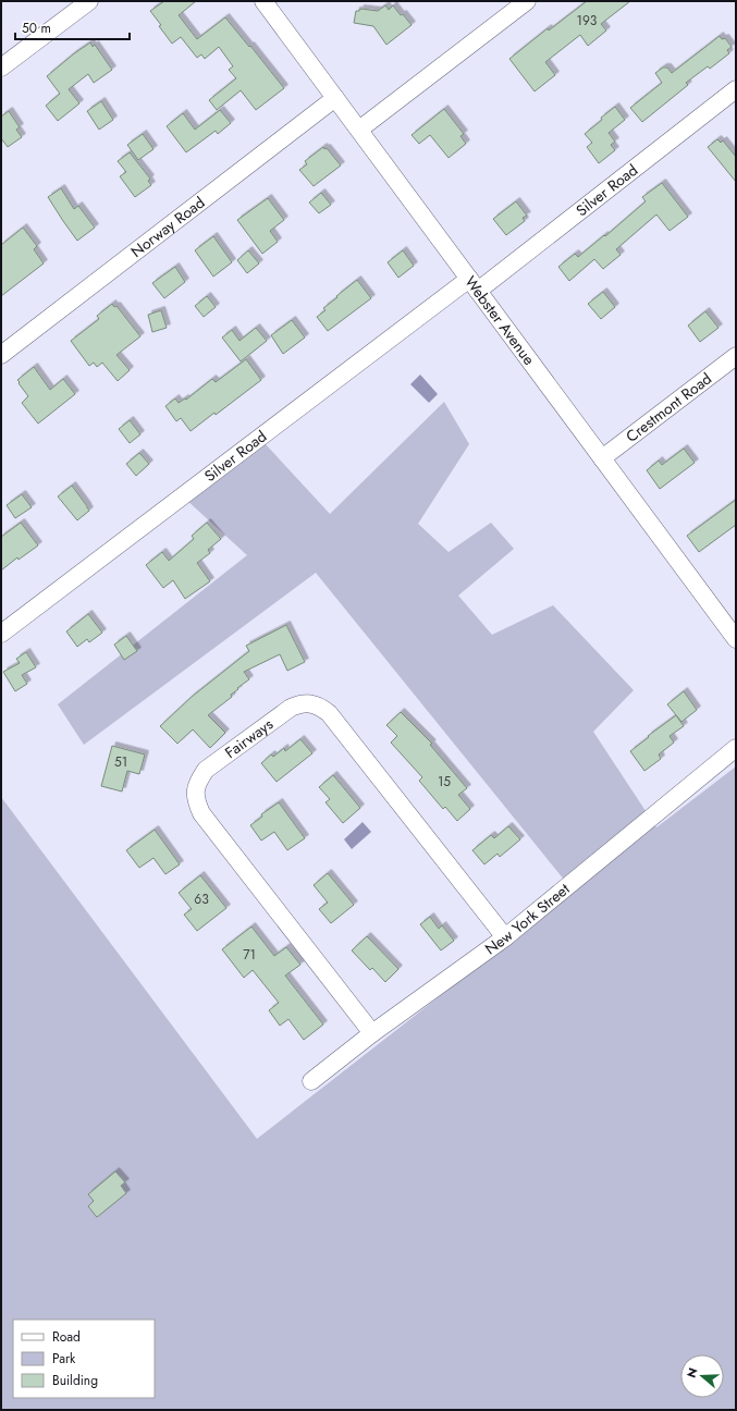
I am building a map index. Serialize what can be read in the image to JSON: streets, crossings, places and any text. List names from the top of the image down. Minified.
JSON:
{"streets":{"street":["Silver Road","Norway Road","Webster Avenue","Crestmont Road","Fairways","New York Street"]},"crossings":[["Silver Road","Webster Avenue"],["Norway Road","Webster Avenue"],["Webster Avenue","Crestmont Road"],["Fairways","New York Street"]],"house_numbers":["193","51","15","63","71"],"legend":["Road","Park","Building"],"scale_bar":"50 m","north":"left"}
